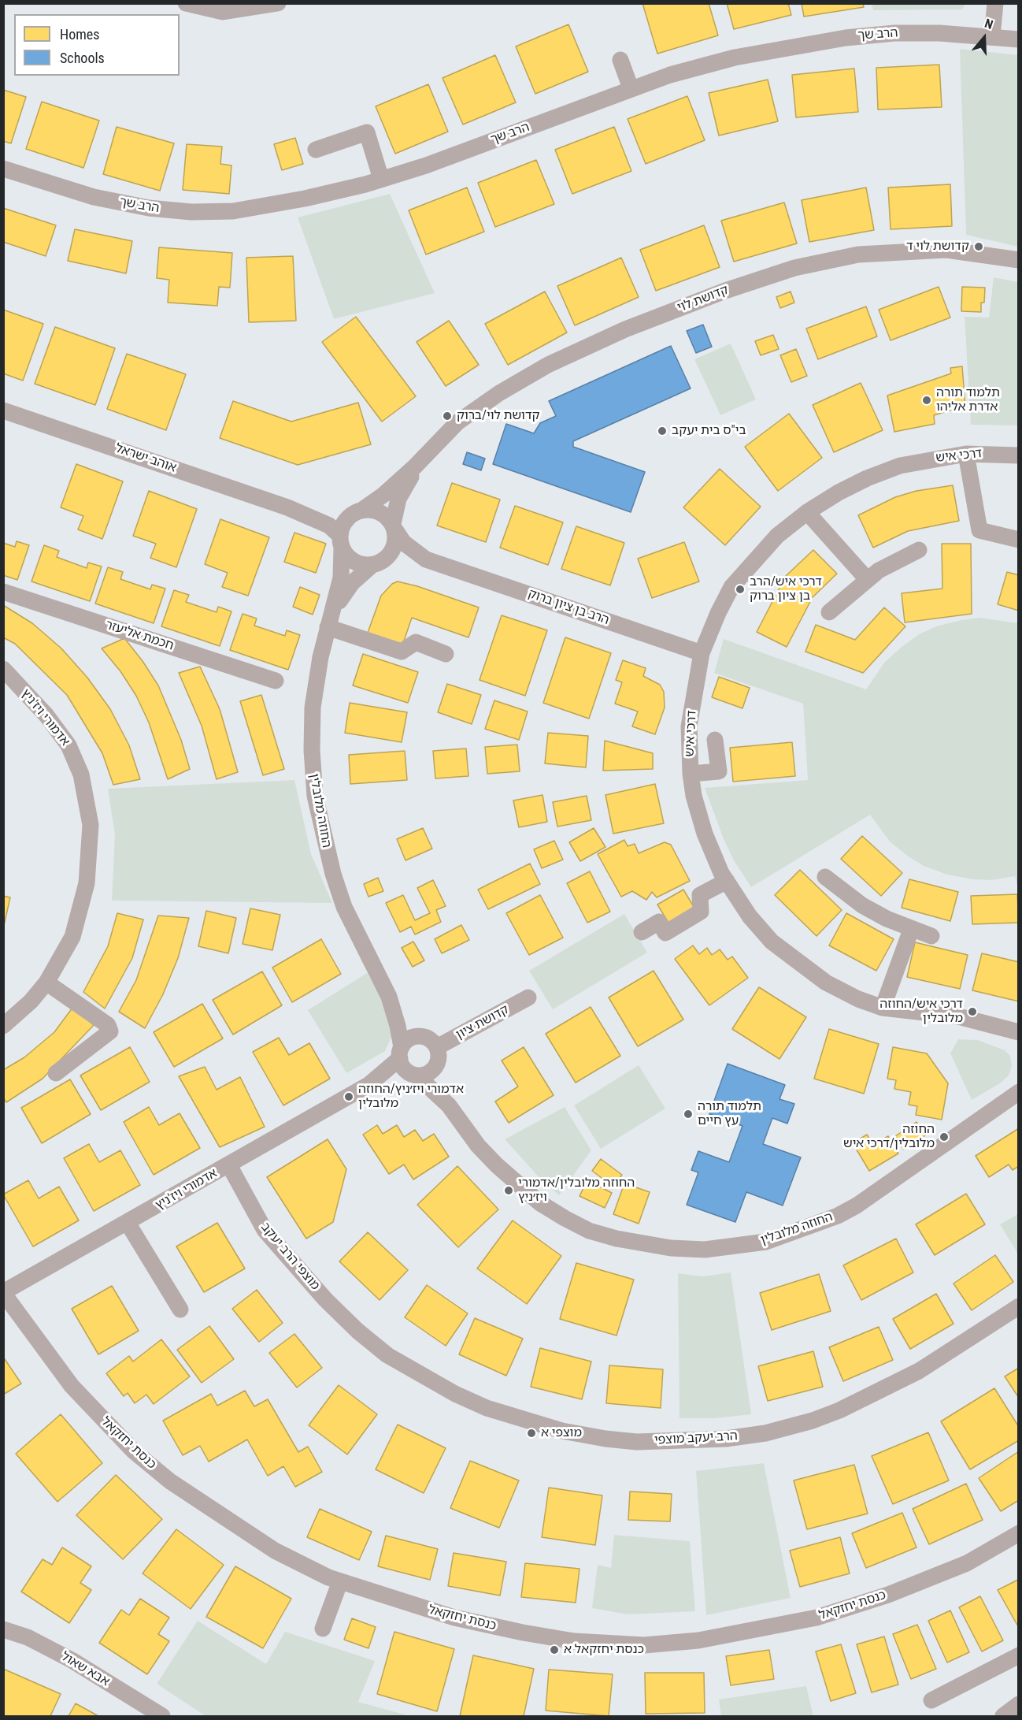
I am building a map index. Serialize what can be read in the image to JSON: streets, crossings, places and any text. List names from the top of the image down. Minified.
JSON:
{"streets":{"street":["הרב שך","קדושת לוי","דרכי איש","אוהב ישראל","הרב בן ציון ברוק","חכמת אליעזר","אדמורי ויז'ניץ","החוזה מלובלין","קדושת ציון","מוצפי הרב יעקב","הרב יעקב מוצפי","כנסת יחזקאל","אבא שאול"]},"crossings":[["קדושת לוי","אוהב ישראל"],["קדושת לוי","הרב בן ציון ברוק"],["קדושת לוי","החוזה מלובלין"],["דרכי איש","הרב בן ציון ברוק"],["אוהב ישראל","הרב בן ציון ברוק"],["אוהב ישראל","החוזה מלובלין"],["הרב בן ציון ברוק","החוזה מלובלין"],["אדמורי ויז'ניץ","החוזה מלובלין"],["אדמורי ויז'ניץ","קדושת ציון"],["אדמורי ויז'ניץ","מוצפי הרב יעקב"],["אדמורי ויז'ניץ","כנסת יחזקאל"],["החוזה מלובלין","קדושת ציון"],["מוצפי הרב יעקב","הרב יעקב מוצפי"]],"places":["קדושת לוי ד","תלמוד תורה אדרת אליהו","קדושת לוי/ברוק","בי\"ס בית יעקב","דרכי איש/הרב בן ציון ברוק","דרכי איש/החוזה מלובלין","אדמורי ויז׳ניץ/החוזה מלובלין","תלמוד תורה עץ חיים","החוזה מלובלין/דרכי איש","החוזה מלובלין/אדמורי ויז׳ניץ","מוצפי א","כנסת יחזקאל א"],"legend":["Homes","Schools"],"north":"top"}
